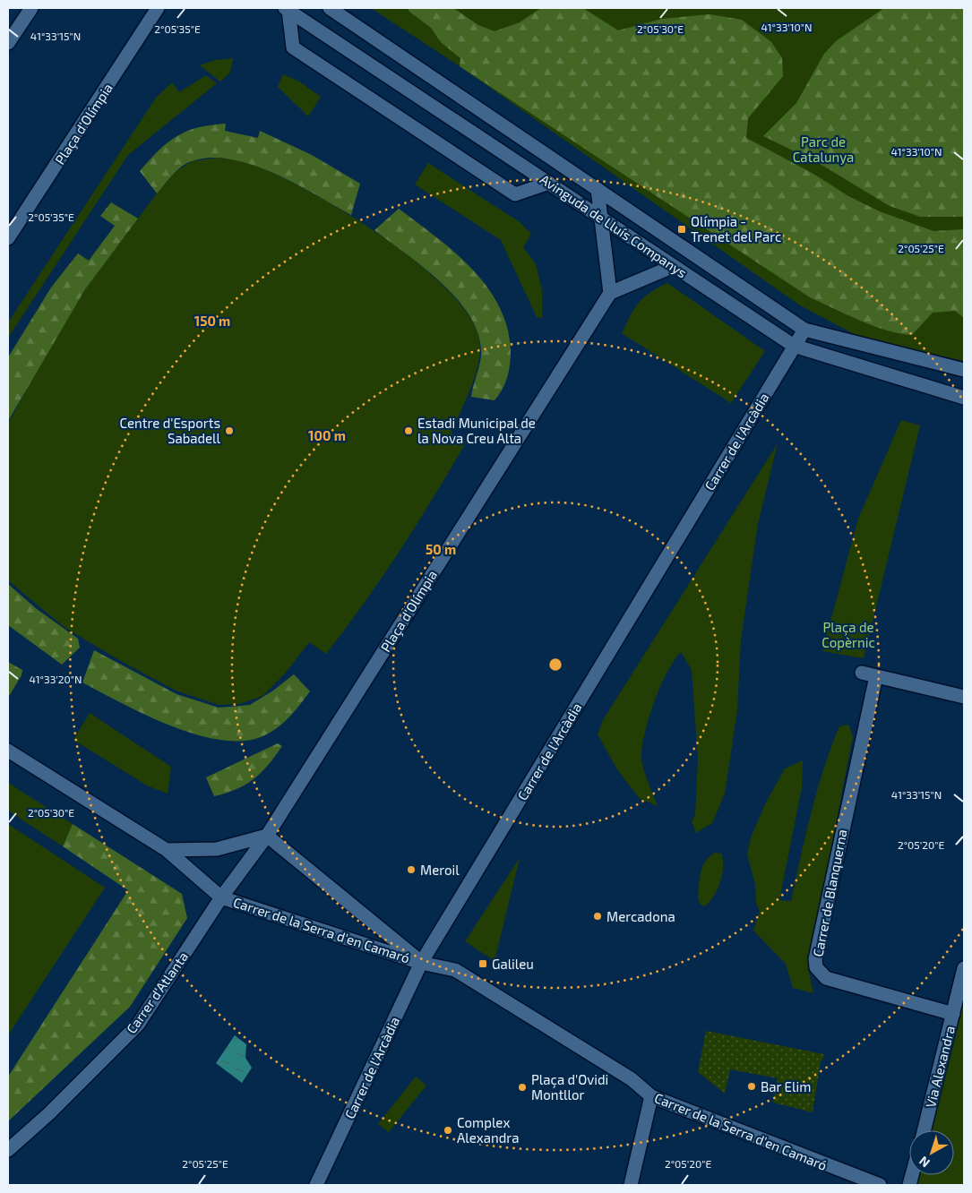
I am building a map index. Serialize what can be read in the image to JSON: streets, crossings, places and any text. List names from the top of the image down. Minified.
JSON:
{"streets":{"street":["Plaça d'Olímpia","Avinguda de Lluís Companys","Carrer de l'Arcàdia","Carrer de Blanquerna","Carrer de la Serra d'en Camaró","Carrer d'Atlanta","Via Alexandra"]},"crossings":[["Plaça d'Olímpia","Carrer de la Serra d'en Camaró"],["Plaça d'Olímpia","Carrer d'Atlanta"],["Avinguda de Lluís Companys","Carrer de l'Arcàdia"],["Carrer de l'Arcàdia","Carrer de la Serra d'en Camaró"],["Carrer de Blanquerna","Via Alexandra"],["Carrer de la Serra d'en Camaró","Carrer d'Atlanta"]],"parks":["Parc de Catalunya","Plaça de Copèrnic"],"places":{"transit":["Olímpia - Trenet del Parc","Galileu"],"other":["Centre d'Esports Sabadell","Estadi Municipal de la Nova Creu Alta","Meroil","Mercadona","Bar Elim","Plaça d'Ovidi Montllor","Complex Alexandra"]},"north":"bottom left","coordinates":["41°33'10\"N","2°05'35\"E","2°05'30\"E","41°33'15\"N","2°05'25\"E","41°33'20\"N","2°05'20\"E"],"rings":["150 m","100 m","50 m"]}
